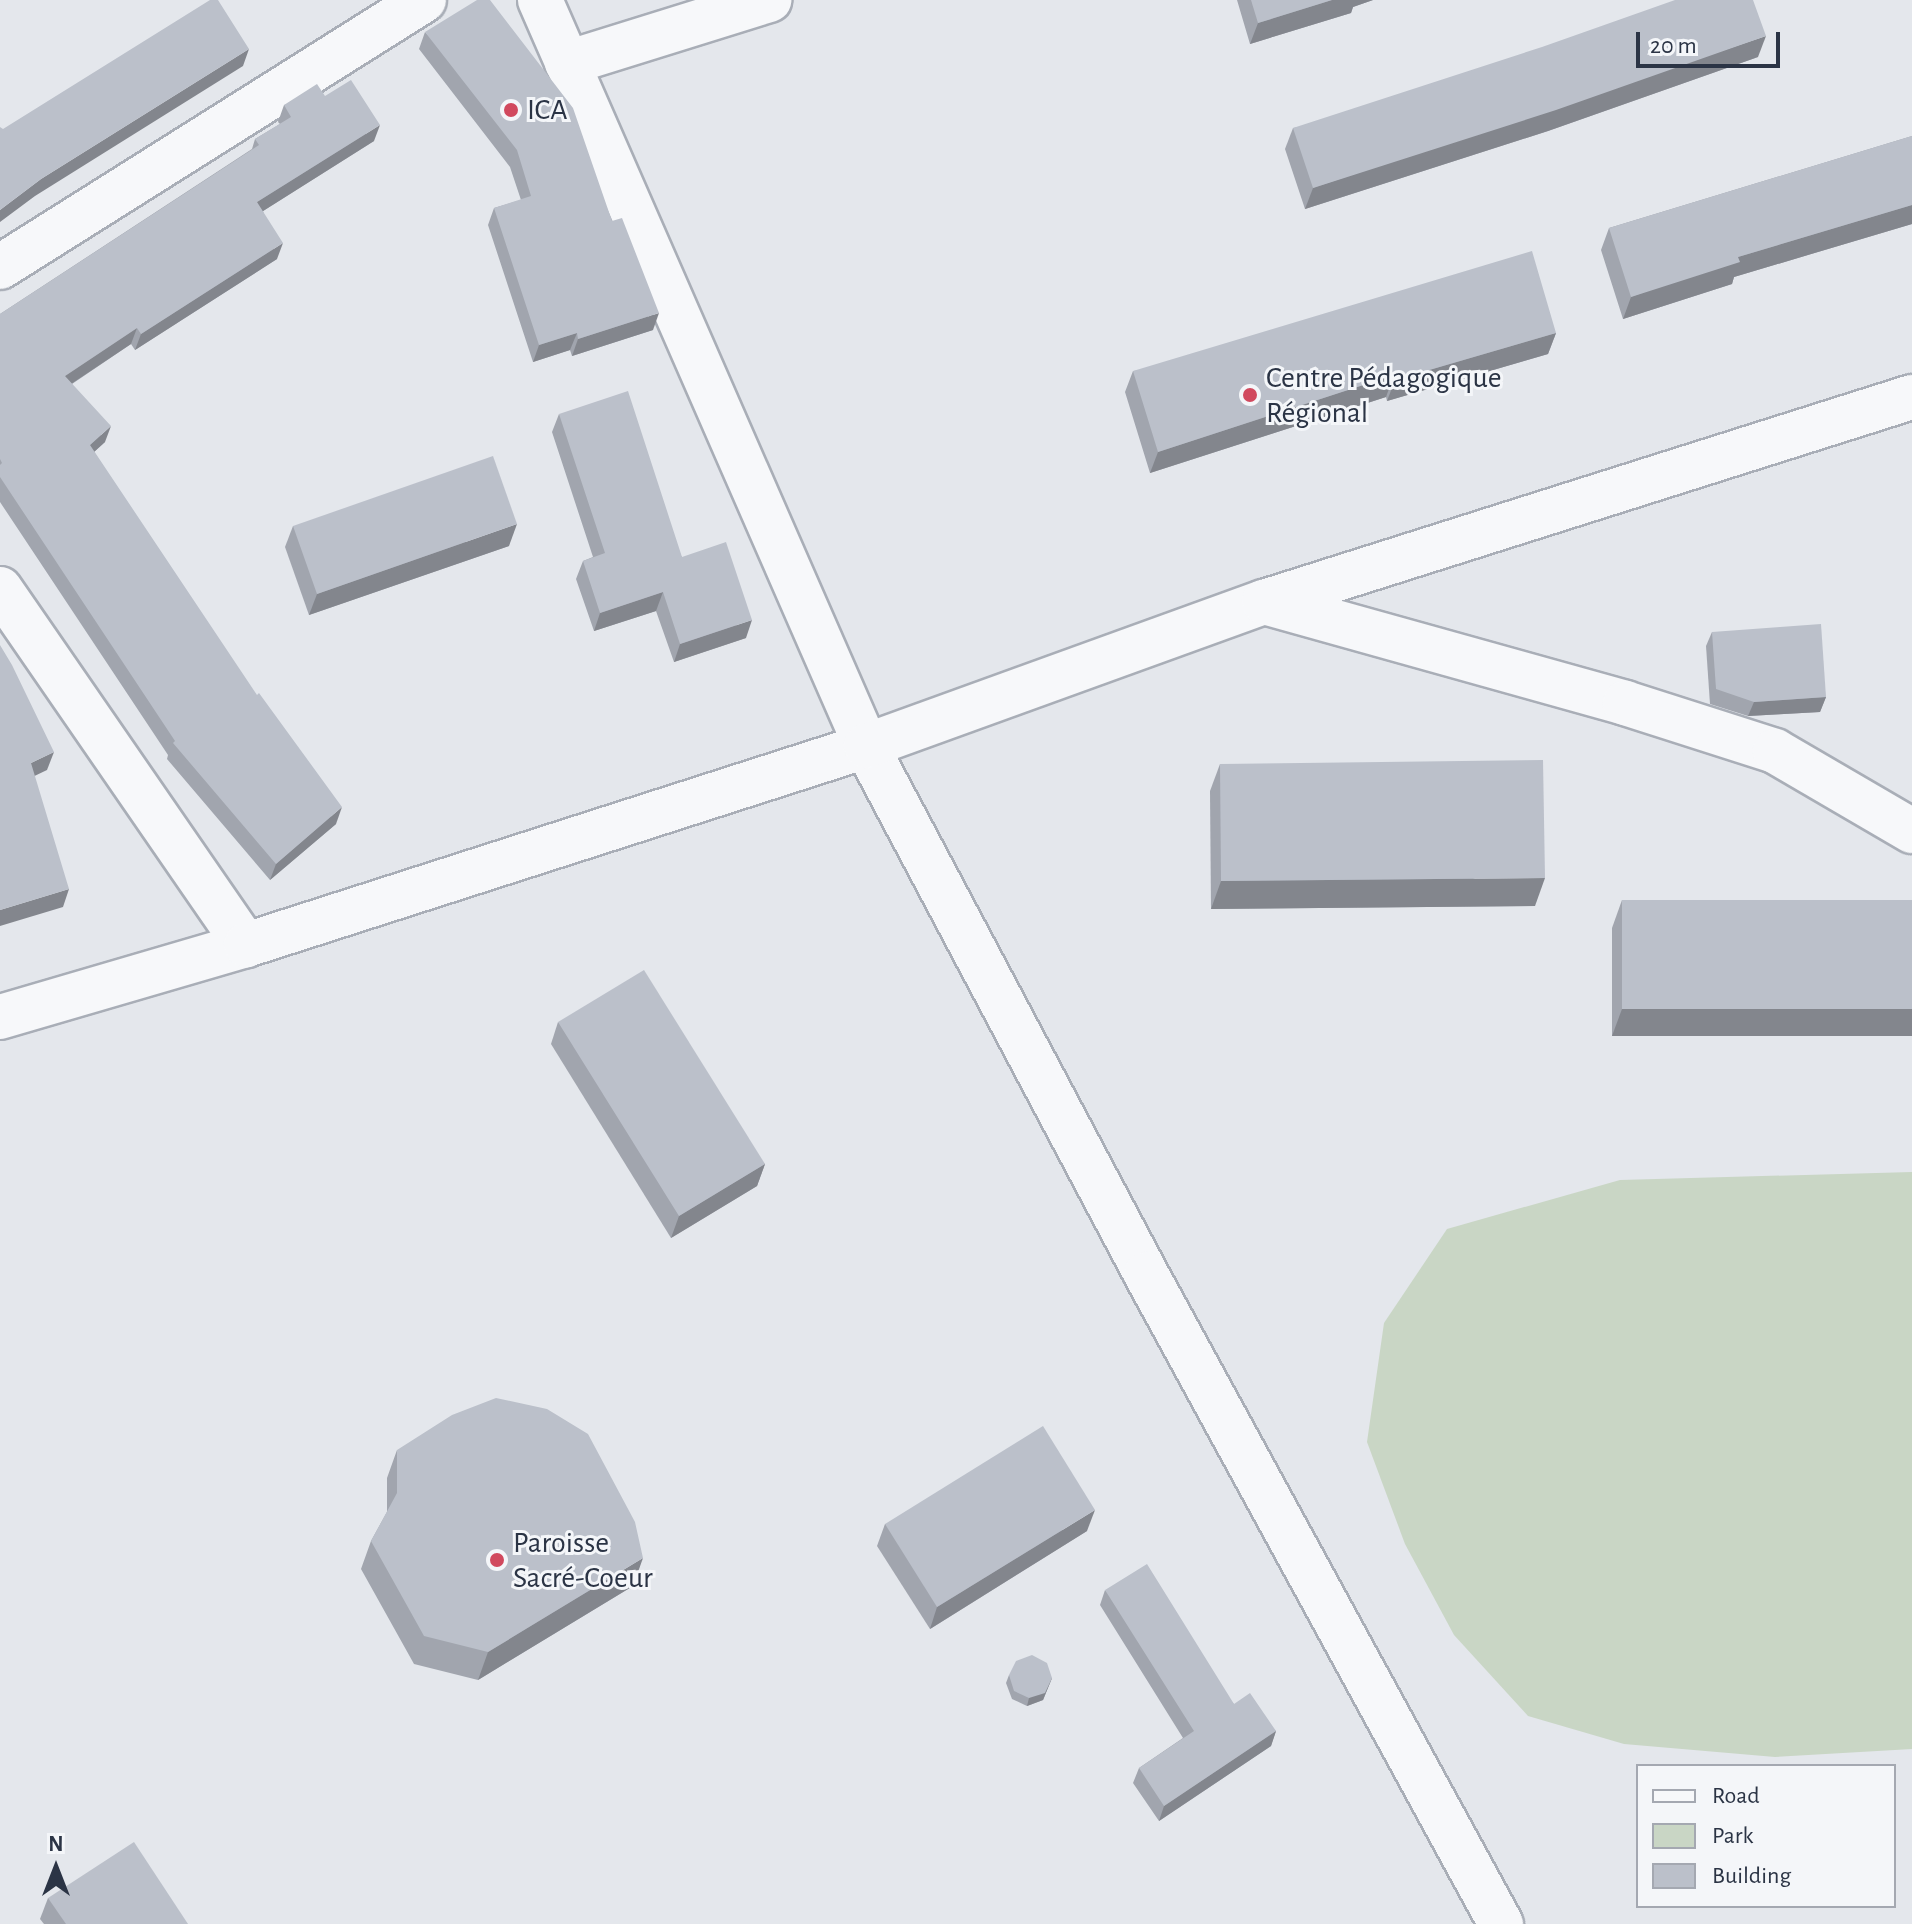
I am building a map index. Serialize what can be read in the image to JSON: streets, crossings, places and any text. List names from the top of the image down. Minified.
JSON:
{"places":["ICA","Centre Pédagogique Régional","Paroisse Sacré-Coeur"],"legend":["Road","Park","Building"],"scale_bar":"20 m","north":"top"}
